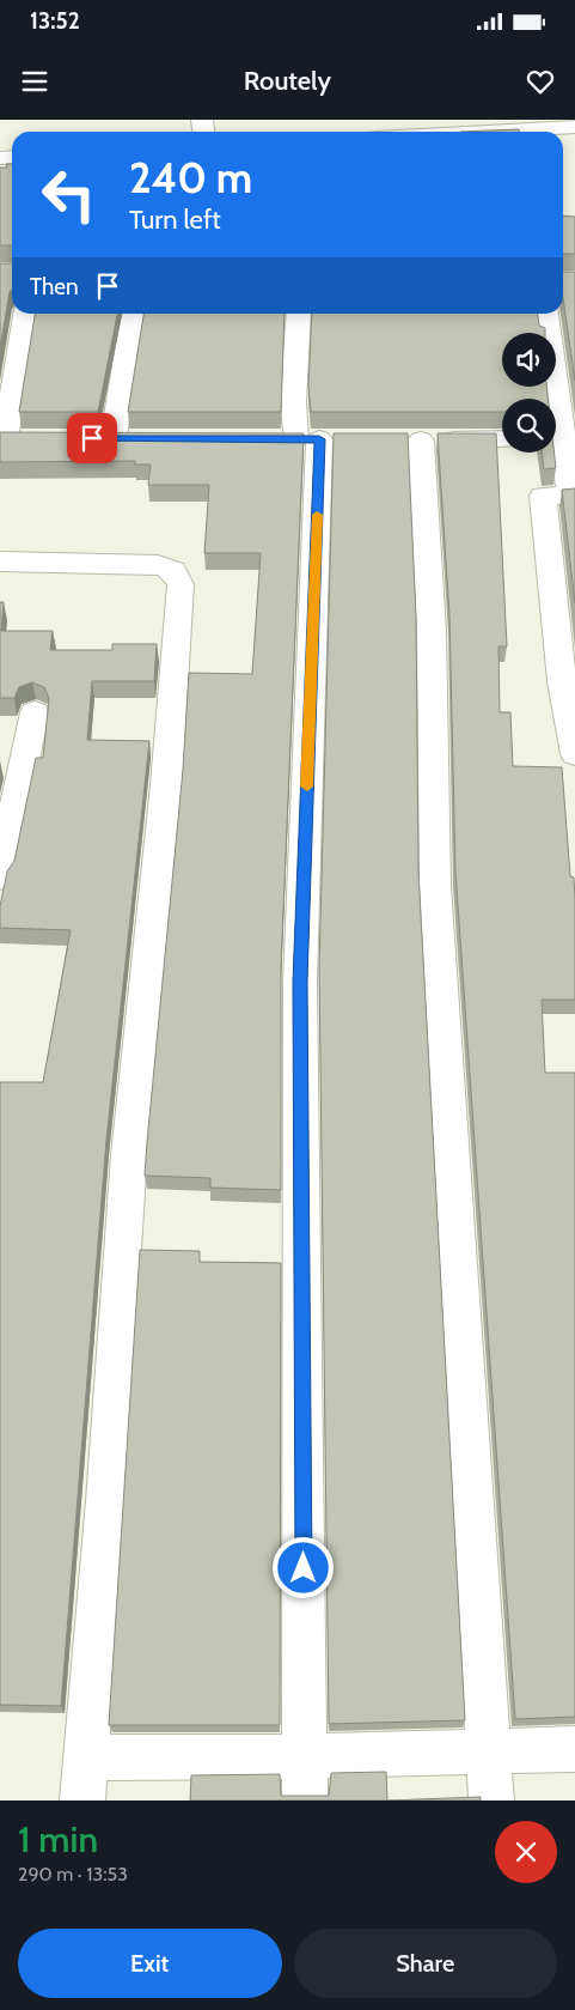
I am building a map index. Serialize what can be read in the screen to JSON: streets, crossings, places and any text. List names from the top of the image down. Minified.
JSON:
{"page":{"status":"13:52","header":"Routely","turn":["240 m","Turn left"],"then":"Then","heading":["1 min","290 m · 13:53"],"buttons":["Exit","Share"]}}
